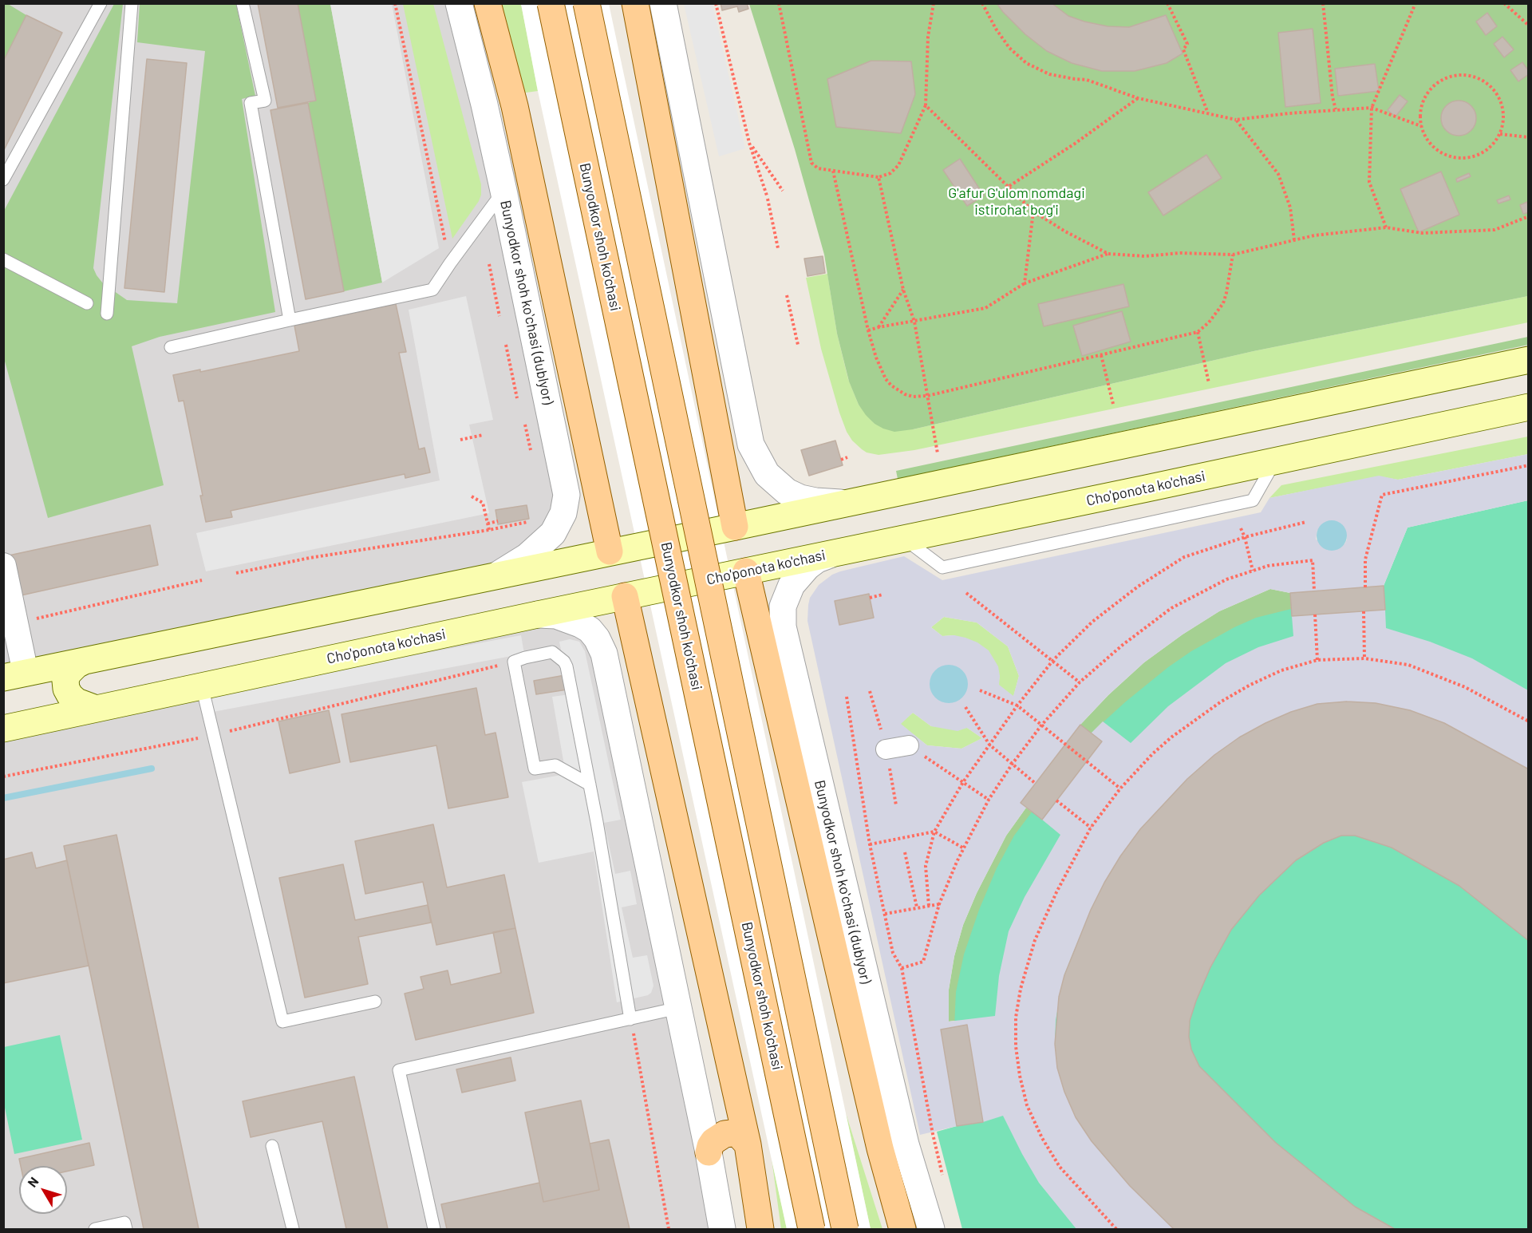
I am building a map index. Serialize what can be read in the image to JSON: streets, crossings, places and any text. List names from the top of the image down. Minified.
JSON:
{"streets":{"main road":["Bunyodkor shoh ko'chasi","Cho'ponota ko'chasi"],"street":["Bunyodkor shoh koʻchasi (dublyor)"]},"crossings":[["Bunyodkor shoh koʻchasi (dublyor)","Cho'ponota ko'chasi"]],"parks":["G'afur G'ulom nomdagi istirohat bog'i"],"north":"top left"}
